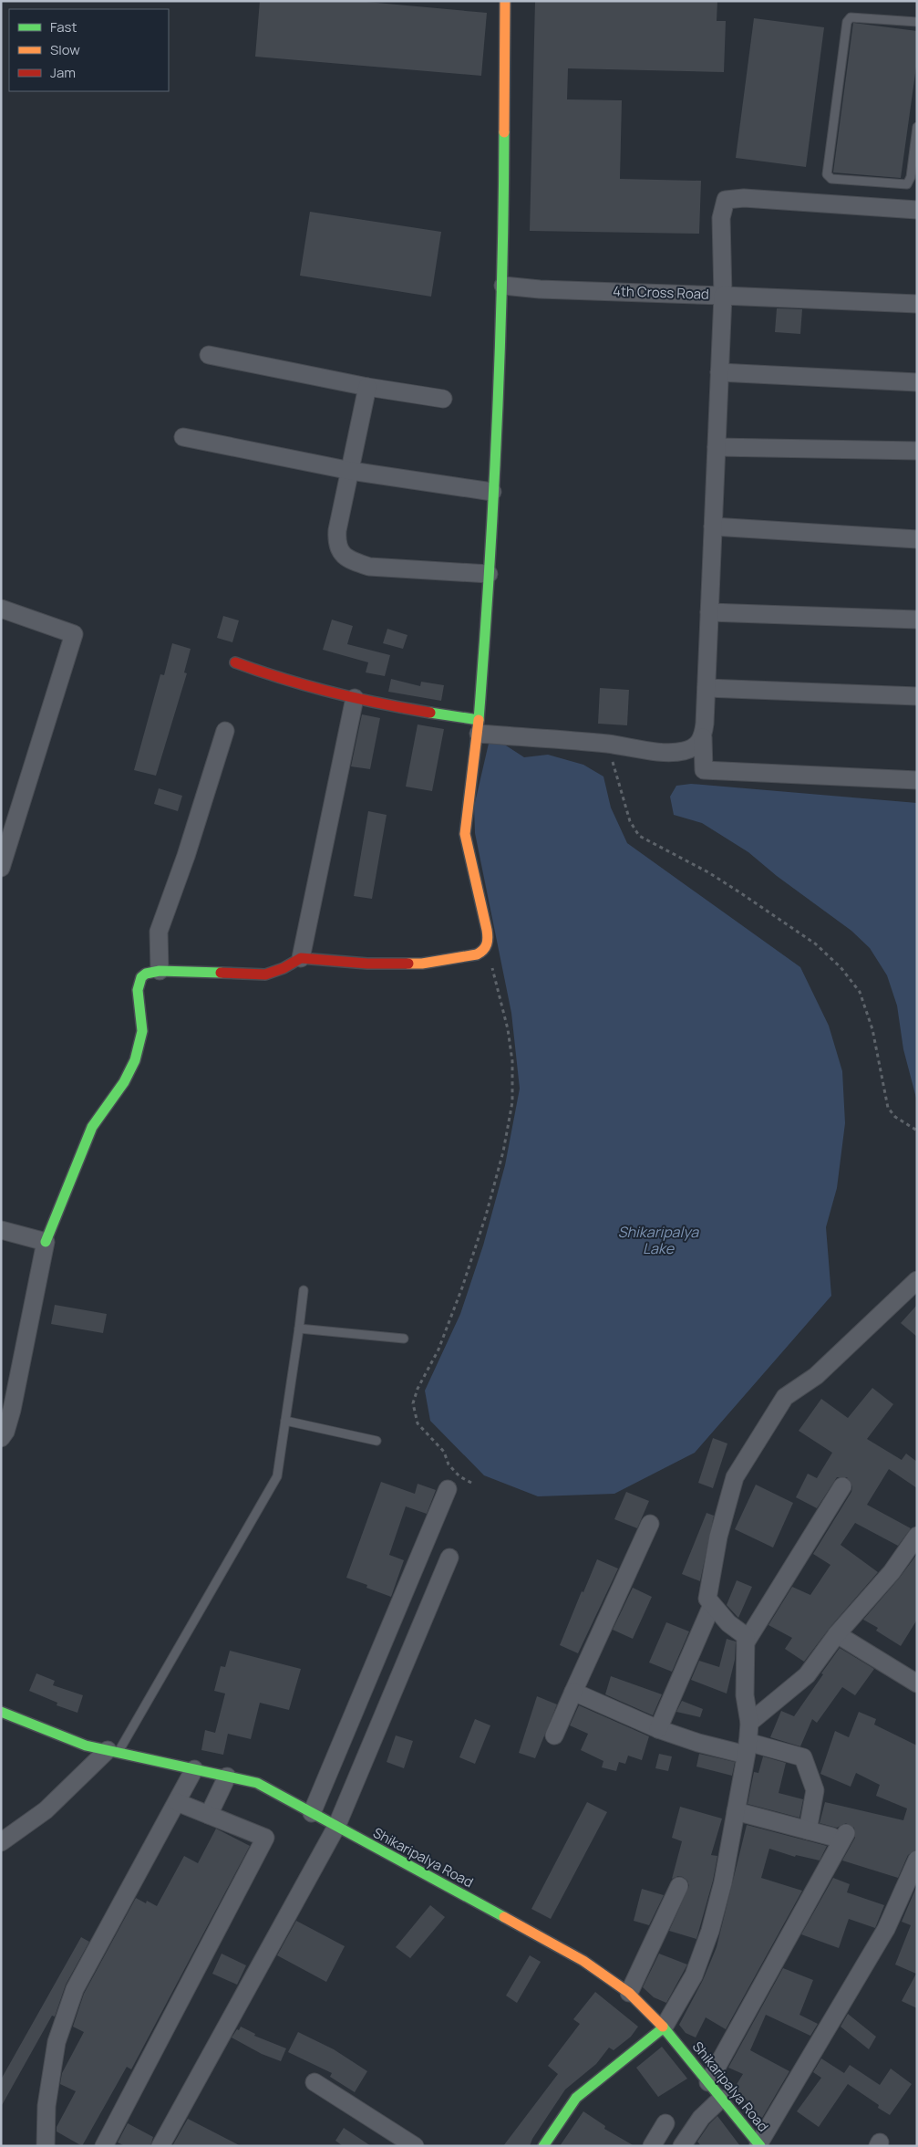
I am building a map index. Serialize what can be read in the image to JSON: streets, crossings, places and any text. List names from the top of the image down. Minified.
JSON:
{"streets":{"street":["4th Cross Road","Shikaripalya Road"]},"water":["Shikaripalya Lake"],"legend":["Fast","Slow","Jam"]}
